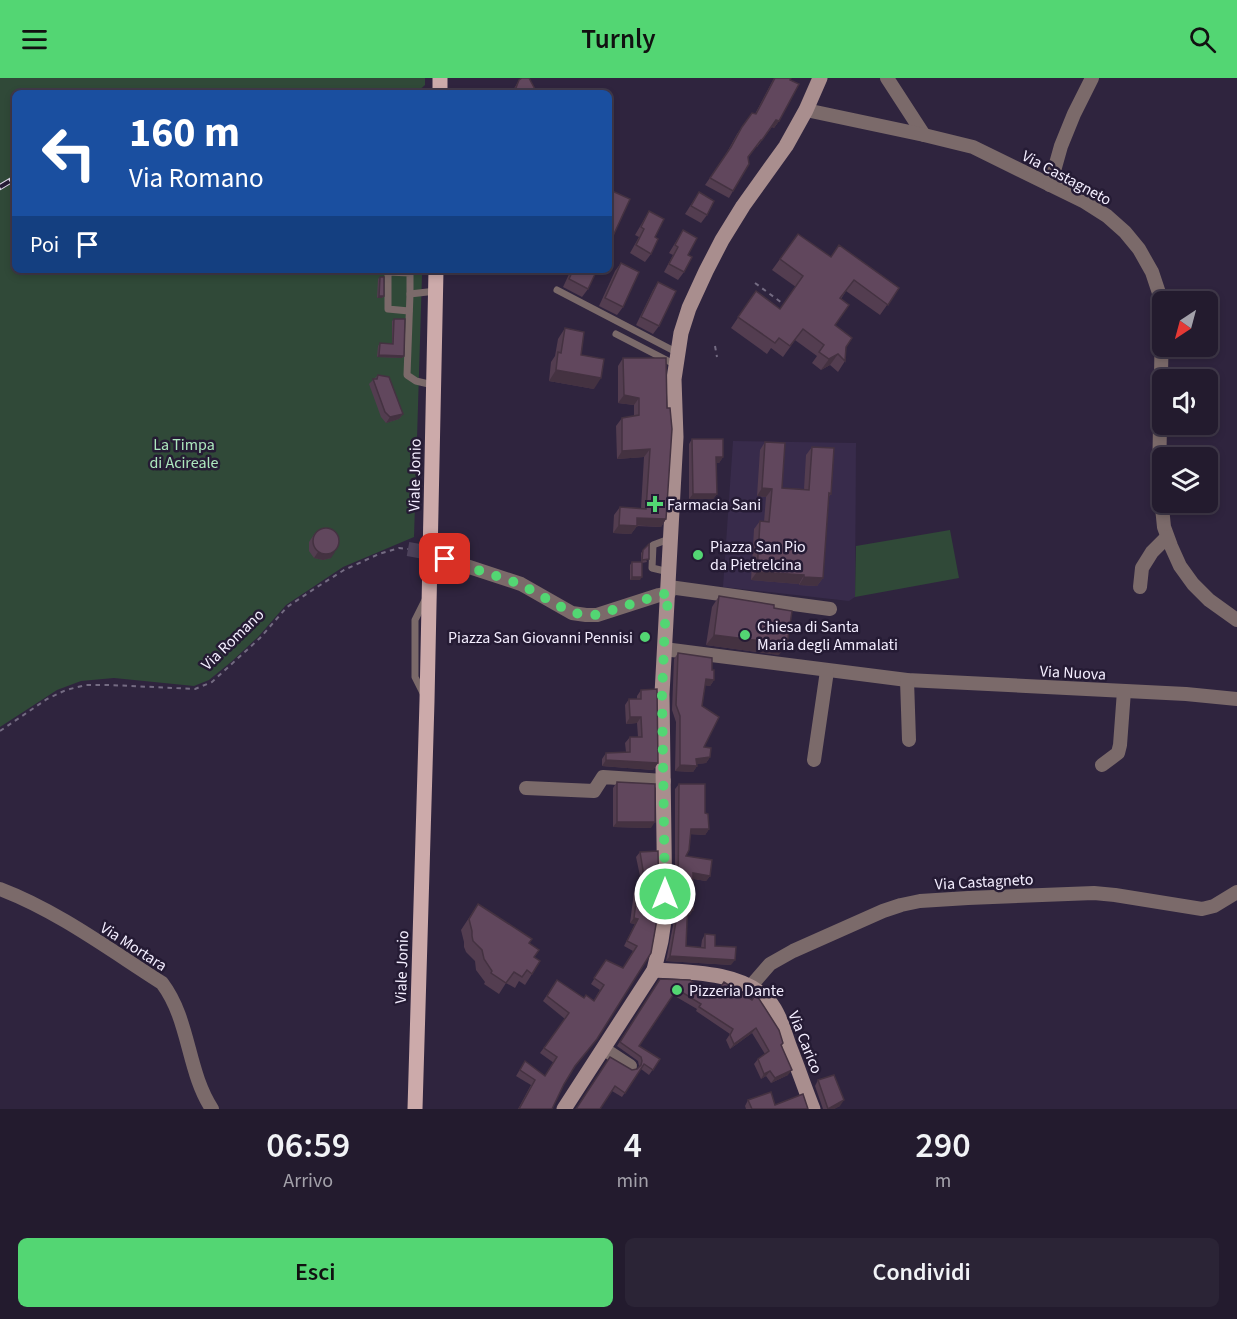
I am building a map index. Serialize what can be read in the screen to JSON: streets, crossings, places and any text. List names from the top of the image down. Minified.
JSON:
{"streets":{"main road":["Viale Jonio"],"street":["Via Castagneto","Via Nuova","Via Mortara","Via Carico"],"path":["Via Romano"]},"crossings":[["Via Castagneto","Via Carico"]],"parks":["La Timpa di Acireale"],"places":{"health":["Farmacia Sani"],"other":["Piazza San Pio da Pietrelcina","Chiesa di Santa Maria degli Ammalati","Piazza San Giovanni Pennisi","Pizzeria Dante"]},"north":"bottom left","page":{"header":"Turnly","turn":["160 m","Via Romano"],"then":"Poi","eta":["06:59","Arrivo","4","min","290","m"],"buttons":["Esci","Condividi"]}}
